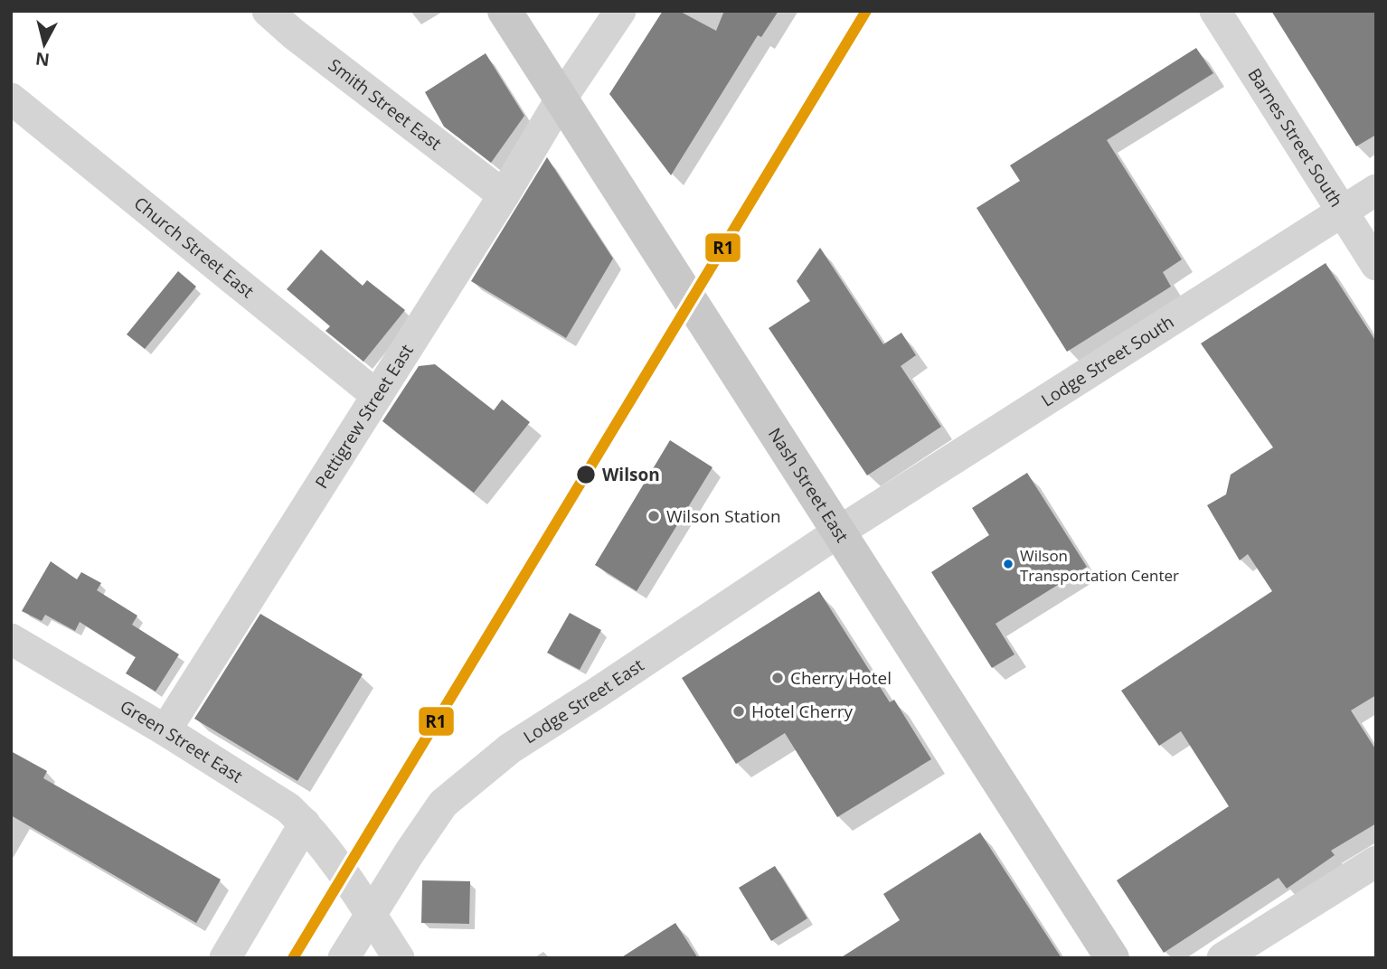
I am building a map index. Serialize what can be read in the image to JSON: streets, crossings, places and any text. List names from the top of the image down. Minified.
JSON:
{"streets":{"main road":["Nash Street East"],"street":["Smith Street East","Barnes Street South","Church Street East","Lodge Street South","Pettigrew Street East","Lodge Street East","Green Street East"]},"crossings":[["Smith Street East","Pettigrew Street East"],["Barnes Street South","Lodge Street South"],["Church Street East","Pettigrew Street East"],["Lodge Street South","Nash Street East"],["Lodge Street South","Lodge Street East"],["Pettigrew Street East","Nash Street East"],["Pettigrew Street East","Green Street East"],["Nash Street East","Lodge Street East"],["Lodge Street East","Green Street East"]],"places":["Wilson","Wilson Station","Wilson Transportation Center","Cherry Hotel","Hotel Cherry"],"lines":["transit line R1"],"north":"bottom"}
